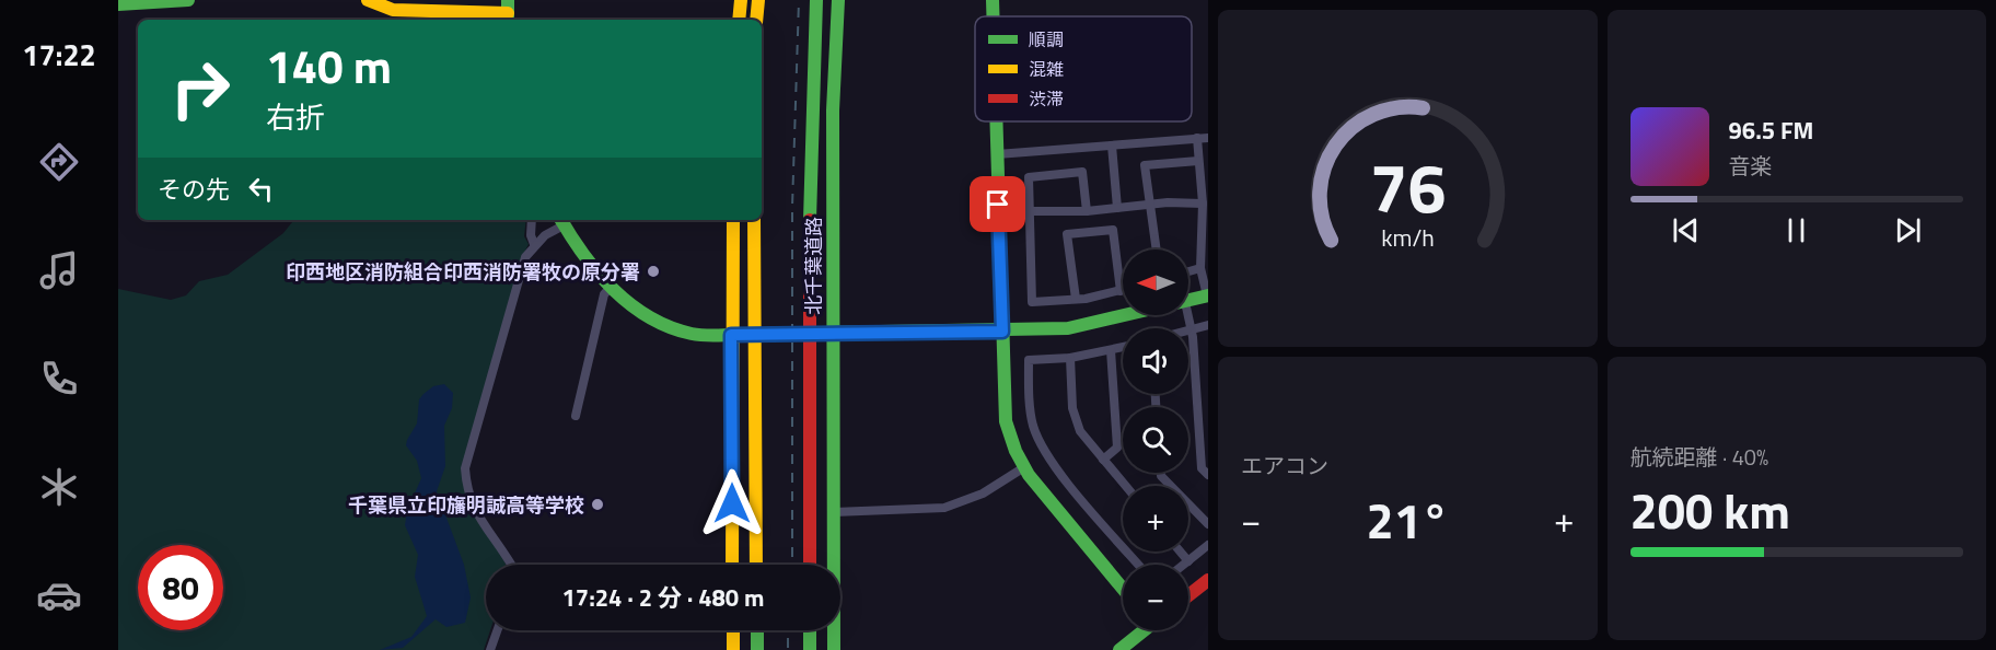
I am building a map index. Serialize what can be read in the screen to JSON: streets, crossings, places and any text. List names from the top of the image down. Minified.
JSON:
{"streets":{"main road":["北千葉道路"]},"places":["印西地区消防組合印西消防署牧の原分署","千葉県立印旛明誠高等学校"],"legend":["順調","混雑","渋滞"],"north":"left","page":{"tabs":"17:22","turn":["140 m","右折"],"song":["96.5 FM","音楽"],"then":"その先","map_buttons":["+","−"],"tile":["エアコン",["航続距離 · 40%","200 km"]],"heat":["−","21°","+"],"limit":"80","trip":"17:24 · 2 分 · 480 m","gauge":["76","km/h"]}}
